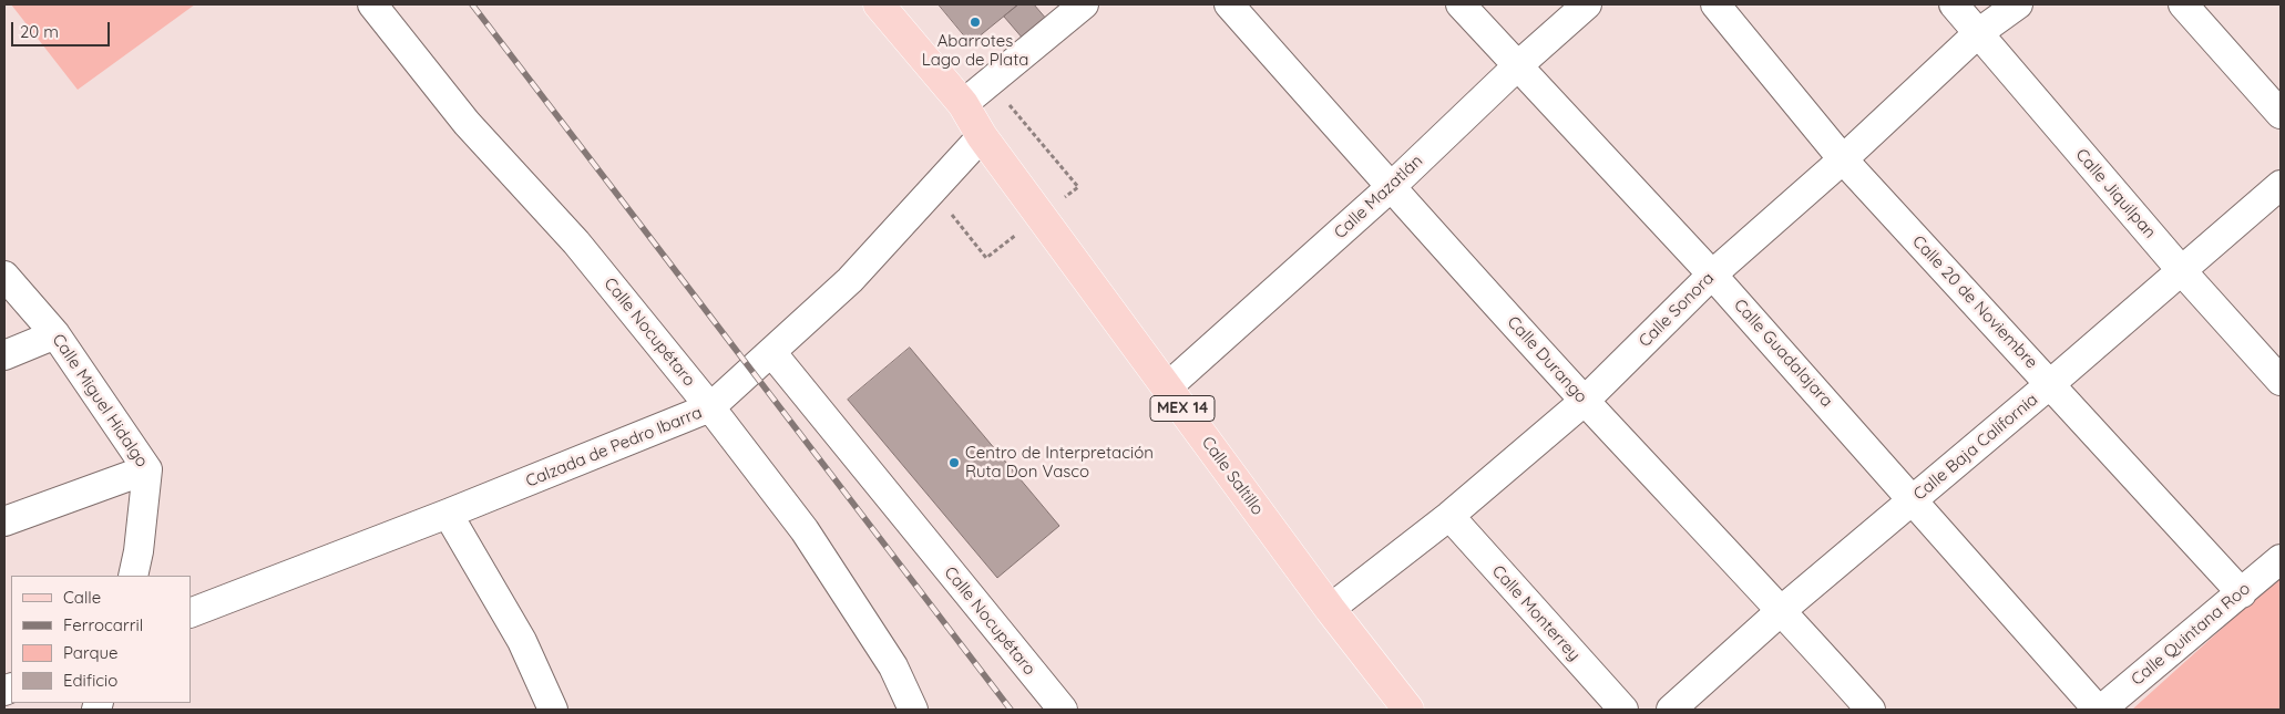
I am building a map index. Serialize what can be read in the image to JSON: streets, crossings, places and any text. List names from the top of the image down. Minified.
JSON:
{"streets":{"main road":["MEX 14","Calle Saltillo"],"street":["Calle Jiquilpan","Calle Mazatlán","Calle 20 de Noviembre","Calle Sonora","Calle Nocupétaro","Calle Guadalajara","Calle Durango","Calle Miguel Hidalgo","Calzada de Pedro Ibarra","Calle Baja California","Calle Monterrey","Calle Quintana Roo"]},"crossings":[["Calle Jiquilpan","Calle Sonora"],["Calle Jiquilpan","Calle Baja California"],["Calle Mazatlán","Calle Guadalajara"],["Calle Mazatlán","Calle Durango"],["Calle Mazatlán","Calle Saltillo"],["Calle 20 de Noviembre","Calle Sonora"],["Calle 20 de Noviembre","Calle Baja California"],["Calle 20 de Noviembre","Calle Quintana Roo"],["Calle Sonora","Calle Guadalajara"],["Calle Sonora","Calle Durango"],["Calle Sonora","Calle Saltillo"],["Calle Sonora","Calle Monterrey"],["Calle Nocupétaro","Calzada de Pedro Ibarra"],["Calle Guadalajara","Calle Baja California"],["Calle Guadalajara","Calle Quintana Roo"],["Calle Durango","Calle Baja California"],["MEX 14","Calle Saltillo"],["Calzada de Pedro Ibarra","Calle Saltillo"]],"places":["Abarrotes Lago de Plata","Centro de Interpretación Ruta Don Vasco"],"legend":["Calle","Ferrocarril","Parque","Edificio"],"scale_bar":"20 m"}
